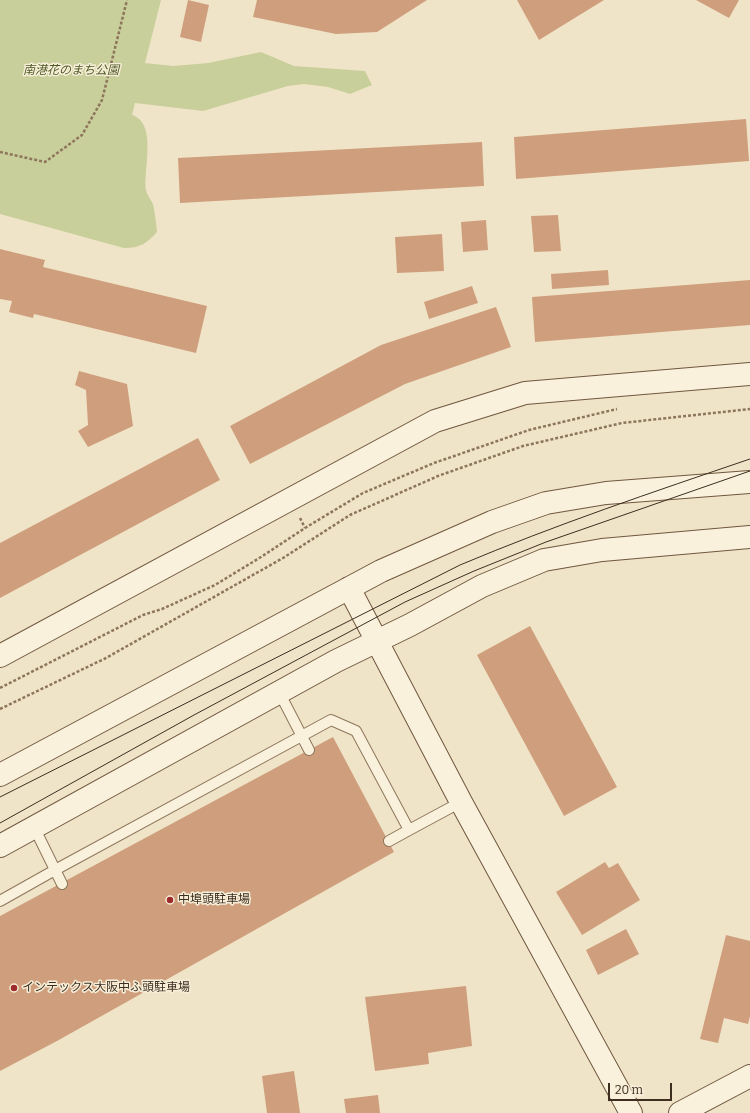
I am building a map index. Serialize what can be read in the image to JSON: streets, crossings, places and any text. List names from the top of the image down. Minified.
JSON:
{"parks":["南港花のまち公園"],"places":["中埠頭駐車場","インテックス大阪中ふ頭駐車場"],"scale_bar":"20 m"}
